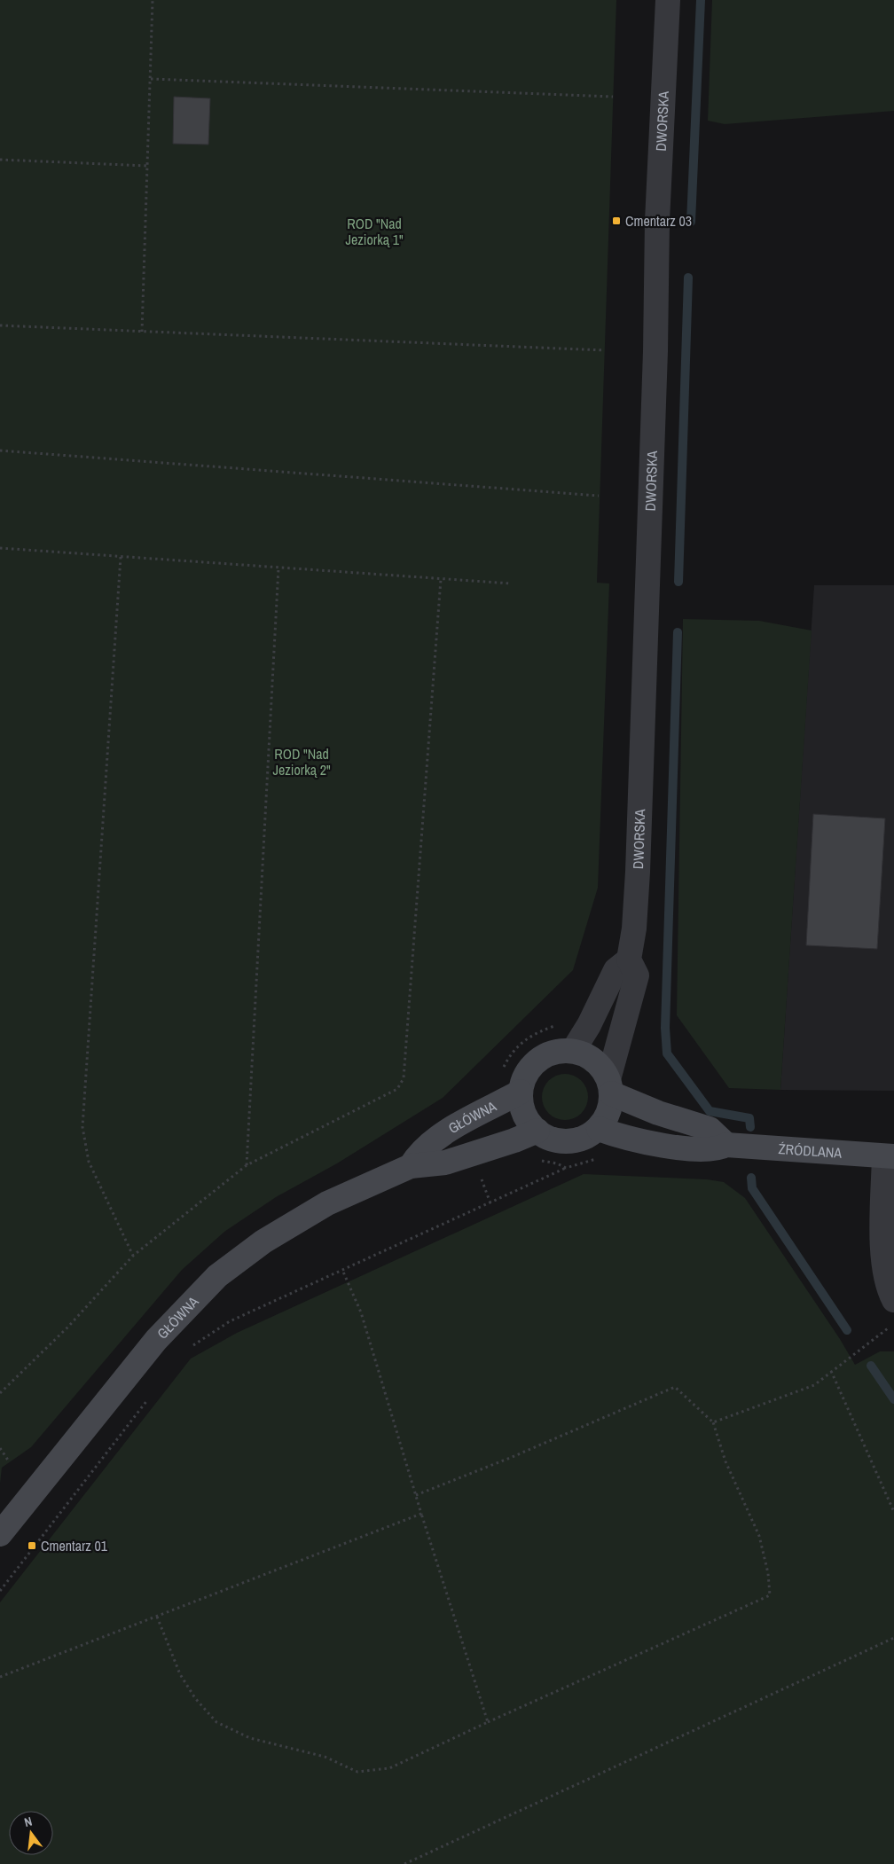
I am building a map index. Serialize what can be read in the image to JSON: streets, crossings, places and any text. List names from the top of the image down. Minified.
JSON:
{"streets":{"main road":["GŁÓWNA","ŹRÓDLANA"],"street":["DWORSKA"]},"crossings":[["DWORSKA","GŁÓWNA"],["DWORSKA","ŹRÓDLANA"],["GŁÓWNA","ŹRÓDLANA"]],"parks":["ROD \"Nad Jeziorką 1\"","ROD \"Nad Jeziorką 2\""],"places":{"transit":["Cmentarz 03","Cmentarz 01"]},"north":"top"}
